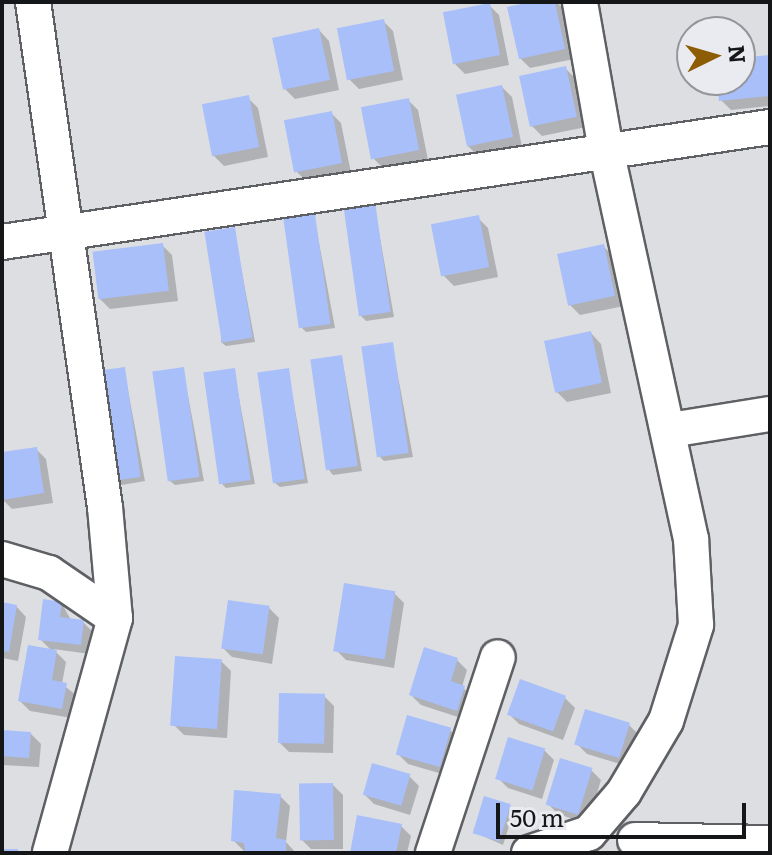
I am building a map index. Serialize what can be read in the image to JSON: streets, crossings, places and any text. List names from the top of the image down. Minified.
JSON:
{"scale_bar":"50 m","north":"right"}
